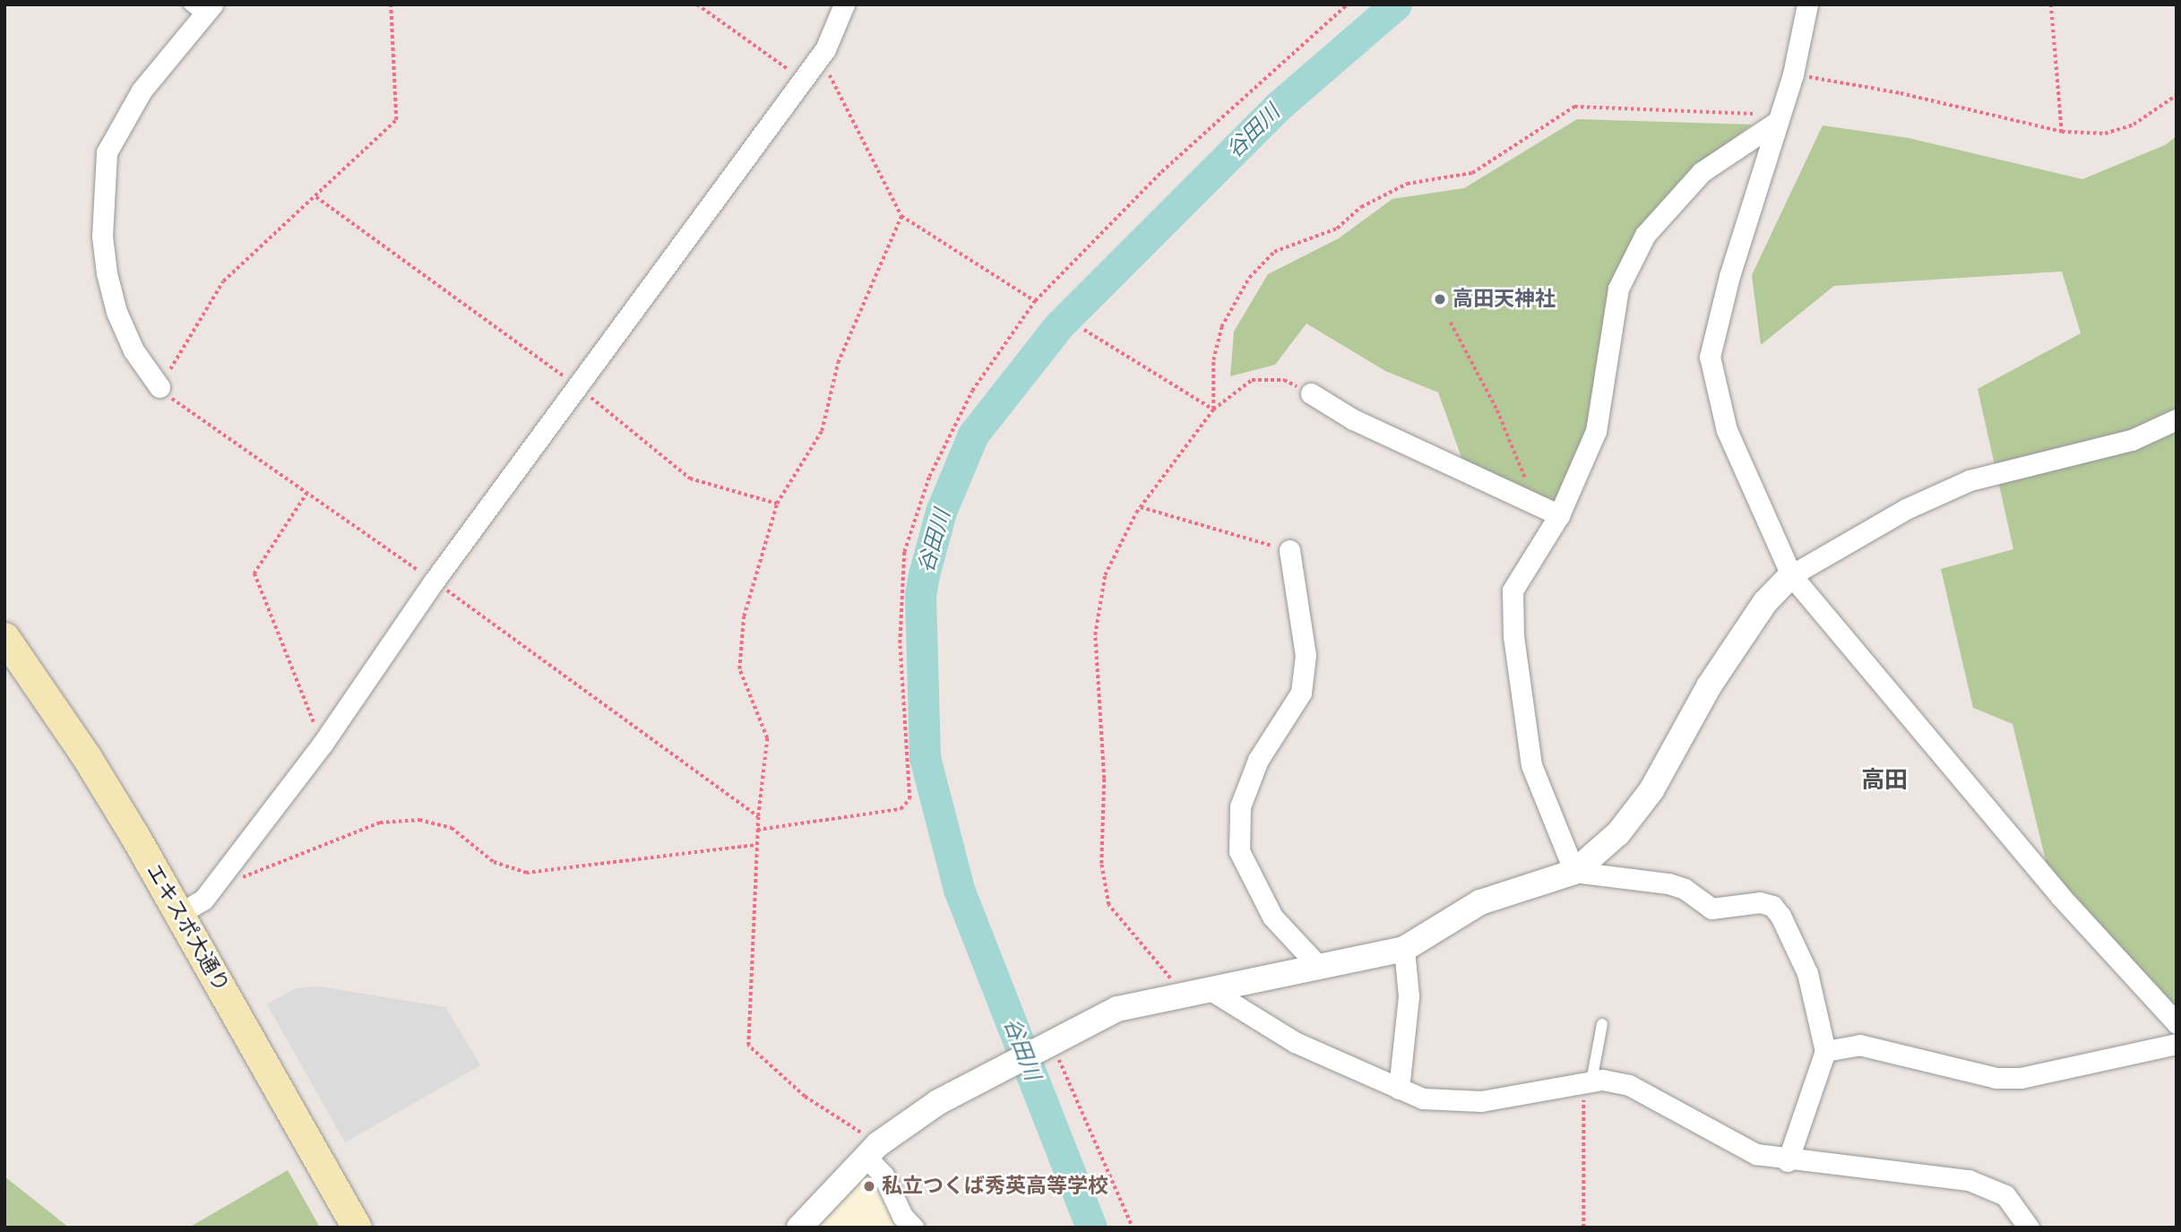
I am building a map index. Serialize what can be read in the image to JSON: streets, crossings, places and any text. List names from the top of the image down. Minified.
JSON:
{"streets":{"main road":["エキスポ大通り"]},"districts":["高田"],"water":["谷田川"],"places":["高田天神社","私立つくば秀英高等学校"]}
